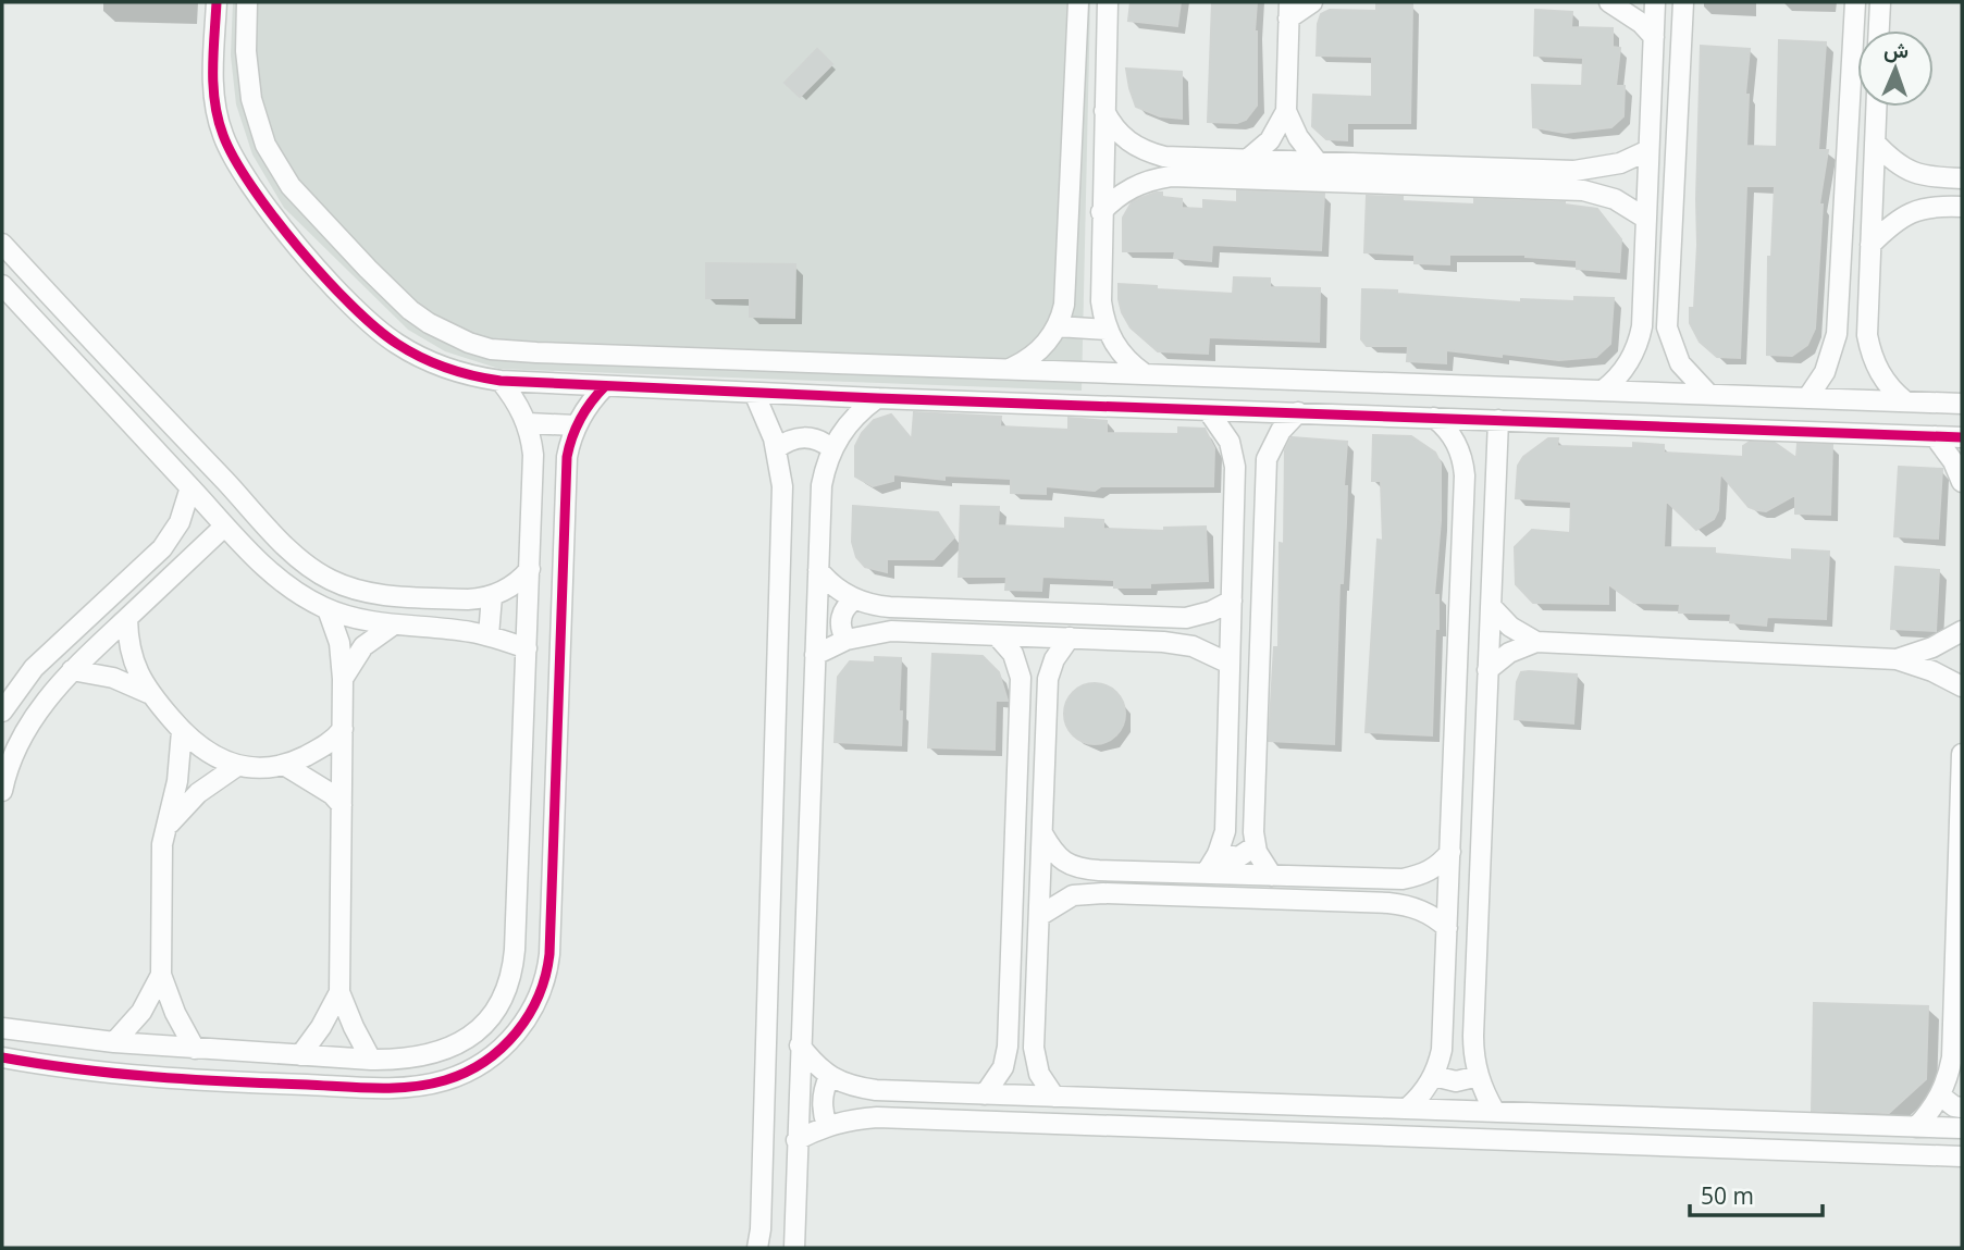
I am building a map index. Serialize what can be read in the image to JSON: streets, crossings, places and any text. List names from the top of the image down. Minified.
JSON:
{"scale_bar":"50 m","north":"top"}
